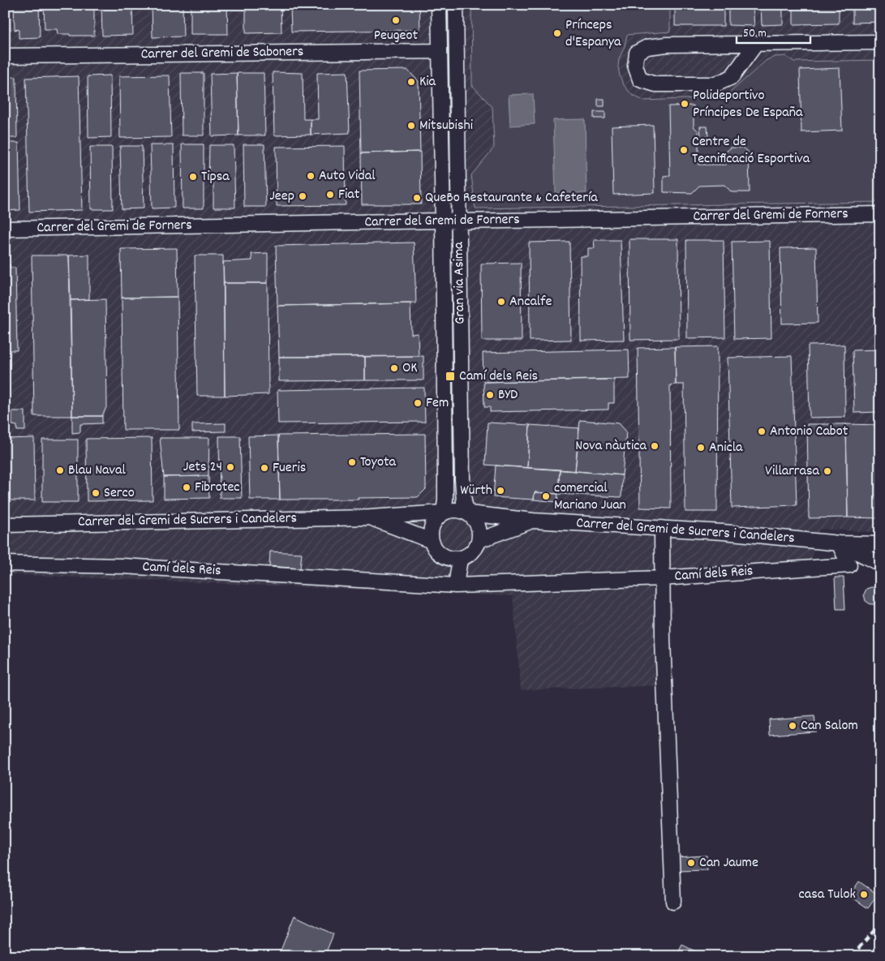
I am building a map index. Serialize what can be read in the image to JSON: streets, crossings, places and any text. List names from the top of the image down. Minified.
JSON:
{"streets":{"street":["Carrer del Gremi de Saboners","Carrer del Gremi de Forners","Gran via Asima","Carrer del Gremi de Sucrers i Candelers","Camí dels Reis"]},"crossings":[["Carrer del Gremi de Saboners","Gran via Asima"],["Carrer del Gremi de Forners","Gran via Asima"],["Gran via Asima","Carrer del Gremi de Sucrers i Candelers"],["Carrer del Gremi de Sucrers i Candelers","Camí dels Reis"]],"places":{"other":["Peugeot","Prínceps d'Espanya","Kia","Polideportivo Príncipes De España","Mitsubishi","Centre de Tecnificació Esportiva","Auto Vidal","Tipsa","Fiat","Jeep","QueBo Restaurante & Cafetería","Ancalfe","OK","BYD","Fem","Antonio Cabot","Nova nàutica","Anicla","Toyota","Jets 24","Fueris","Blau Naval","Villarrasa","Fibrotec","Würth","Serco","comercial Mariano Juan","Can Salom","Can Jaume","casa Tulok"],"transit":["Camí dels Reis"]},"scale_bar":"50 m"}
